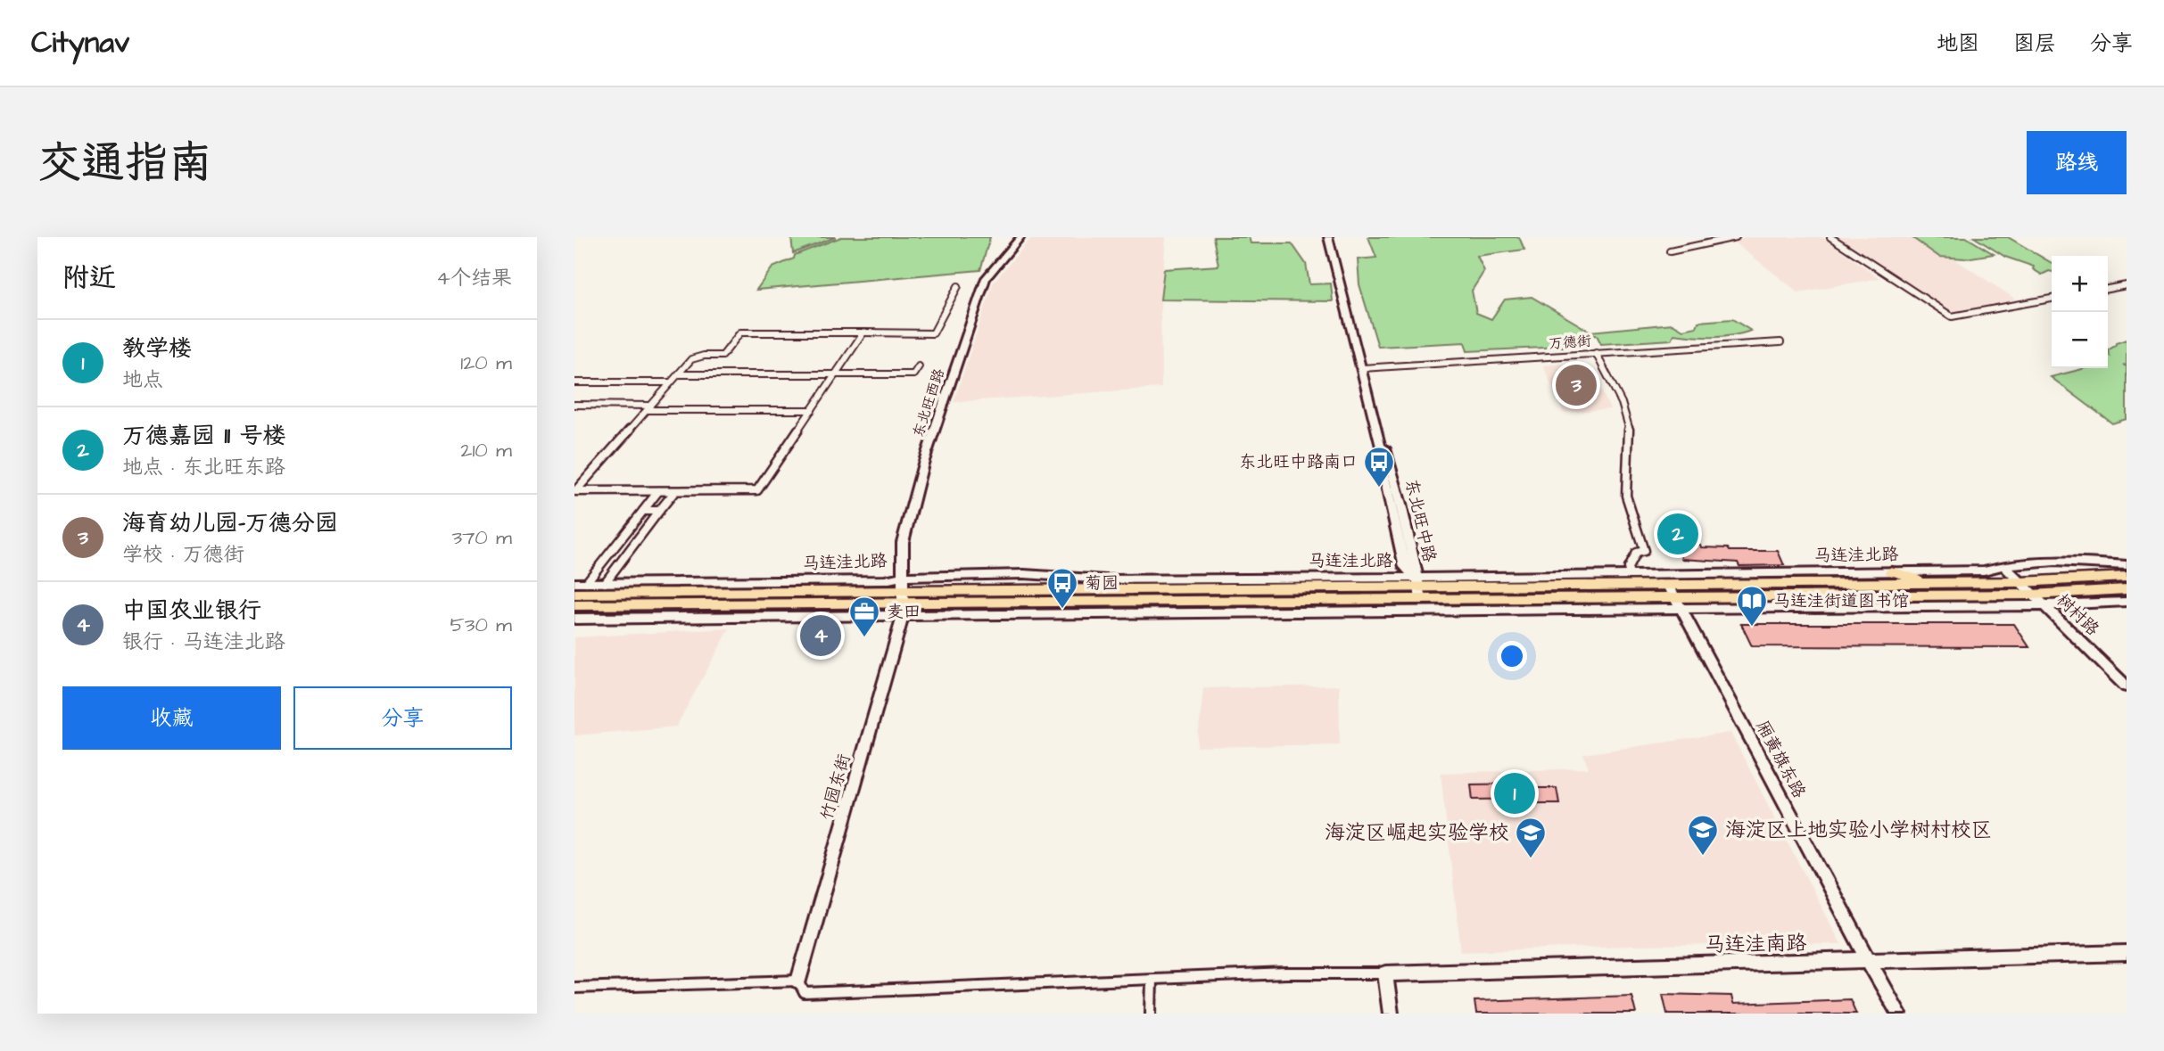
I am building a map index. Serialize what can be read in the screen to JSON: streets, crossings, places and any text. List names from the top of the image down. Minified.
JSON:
{"streets":{"main road":["马连洼北路"],"street":["万德街","东北旺西路","东北旺中路","树村路","厢黄旗东路","竹园东街","马连洼南路"]},"crossings":[["万德街","东北旺中路"],["东北旺西路","马连洼北路"],["东北旺西路","竹园东街"],["东北旺中路","马连洼北路"],["马连洼北路","树村路"],["马连洼北路","厢黄旗东路"],["马连洼北路","竹园东街"],["厢黄旗东路","马连洼南路"]],"places":{"bus stop":["东北旺中路南口","菊园"],"library":["马连洼街道图书馆"],"office":["麦田"],"school or university":["海淀区上地实验小学树村校区","海淀区崛起实验学校"]},"page":{"header":"Citynav","nav":["地图","图层","分享"],"title":"交通指南","buttons":["路线",["收藏","分享"]],"heading":["附近","4个结果"],"map_buttons":["+","−"],"list":[{"mark":"1","name":"教学楼","note":"地点","value":"120 m"},{"mark":"2","name":"万德嘉园 11 号楼","note":"地点 · 东北旺东路","value":"210 m"},{"mark":"3","name":"海育幼儿园-万德分园","note":"学校 · 万德街","value":"370 m"},{"mark":"4","name":"中国农业银行","note":"银行 · 马连洼北路","value":"530 m"}],"pins":["3","2","4","1"]}}
